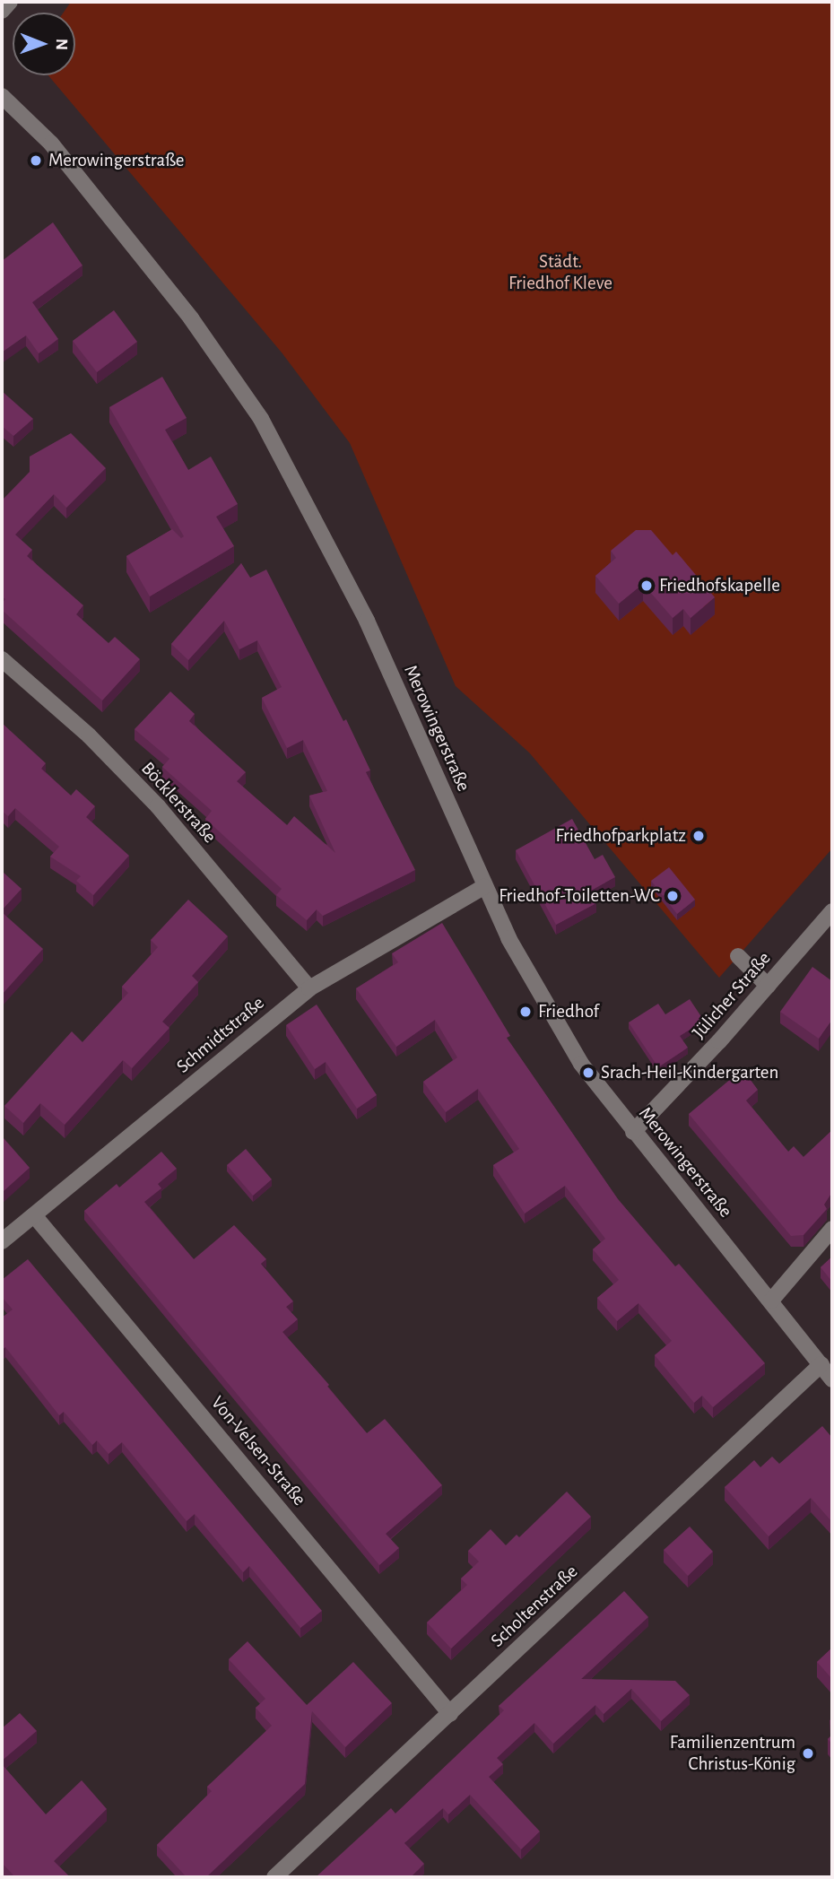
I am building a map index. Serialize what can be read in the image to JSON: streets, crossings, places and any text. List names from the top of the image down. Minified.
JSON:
{"streets":{"street":["Merowingerstraße","Böcklerstraße","Jülicher Straße","Schmidtstraße","Von-Velsen-Straße","Scholtenstraße"]},"crossings":[["Merowingerstraße","Jülicher Straße"],["Merowingerstraße","Schmidtstraße"],["Merowingerstraße","Scholtenstraße"],["Böcklerstraße","Schmidtstraße"],["Schmidtstraße","Von-Velsen-Straße"],["Von-Velsen-Straße","Scholtenstraße"]],"parks":["Städt. Friedhof Kleve"],"places":["Merowingerstraße","Friedhofskapelle","Friedhofparkplatz","Friedhof-Toiletten-WC","Friedhof","Srach-Heil-Kindergarten","Familienzentrum Christus-König"],"north":"right"}
